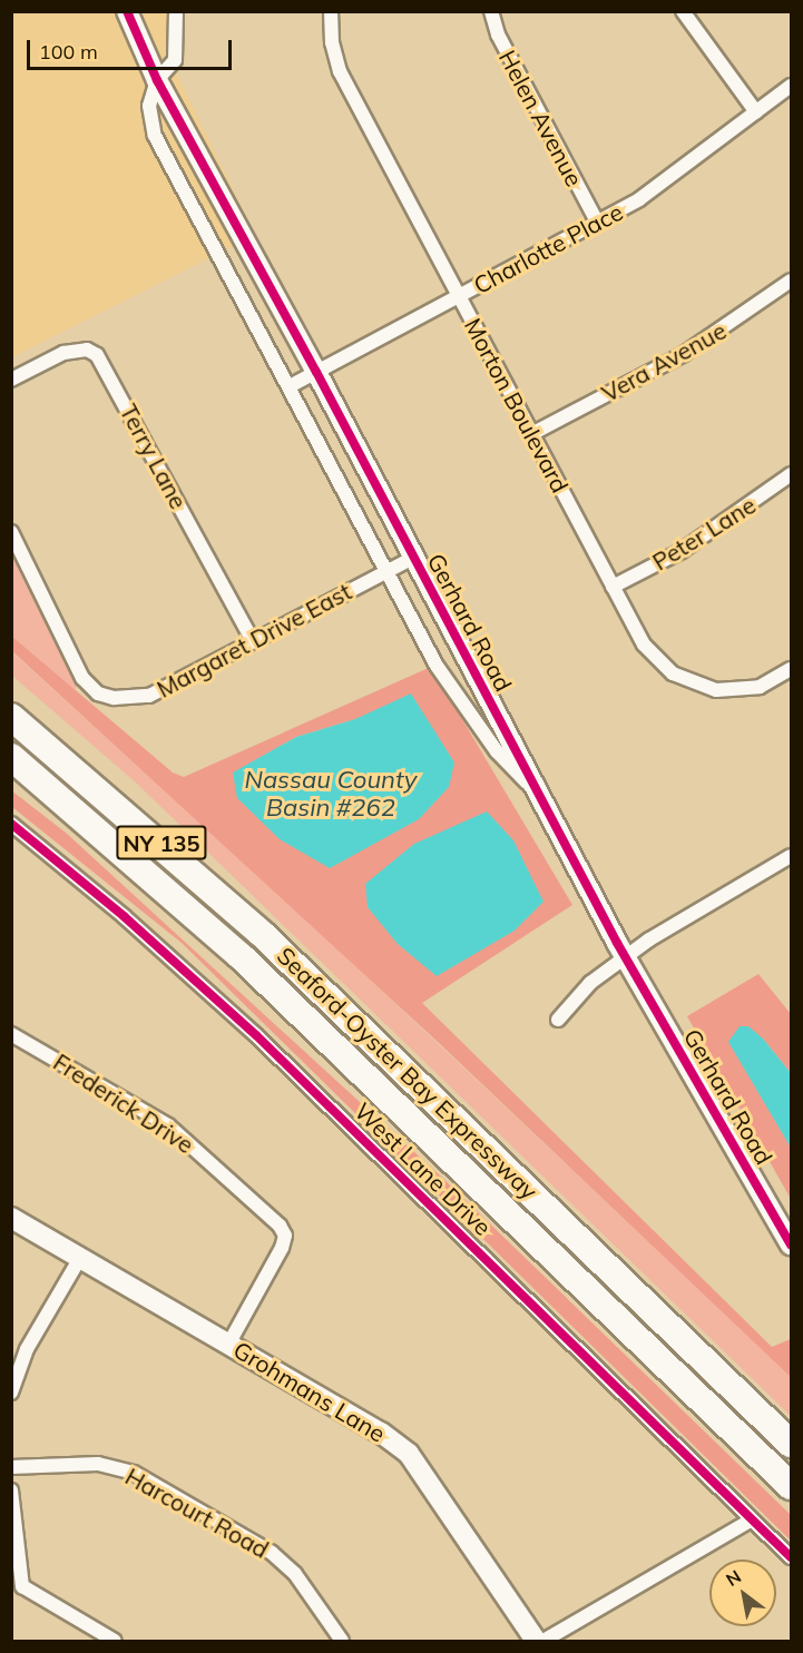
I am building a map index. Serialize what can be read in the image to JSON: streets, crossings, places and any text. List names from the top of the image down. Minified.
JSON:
{"streets":{"highway":["NY 135","Seaford-Oyster Bay Expressway"],"street":["Helen Avenue","Charlotte Place","Vera Avenue","Morton Boulevard","Terry Lane","Peter Lane","Gerhard Road","Margaret Drive East","Frederick Drive","West Lane Drive","Grohmans Lane","Harcourt Road"]},"crossings":[["Helen Avenue","Charlotte Place"],["Charlotte Place","Morton Boulevard"],["Charlotte Place","Gerhard Road"],["Vera Avenue","Morton Boulevard"],["Morton Boulevard","Peter Lane"],["Terry Lane","Margaret Drive East"],["Gerhard Road","Margaret Drive East"],["Frederick Drive","Grohmans Lane"]],"water":["Nassau County Basin #262"],"scale_bar":"100 m","north":"top left"}
